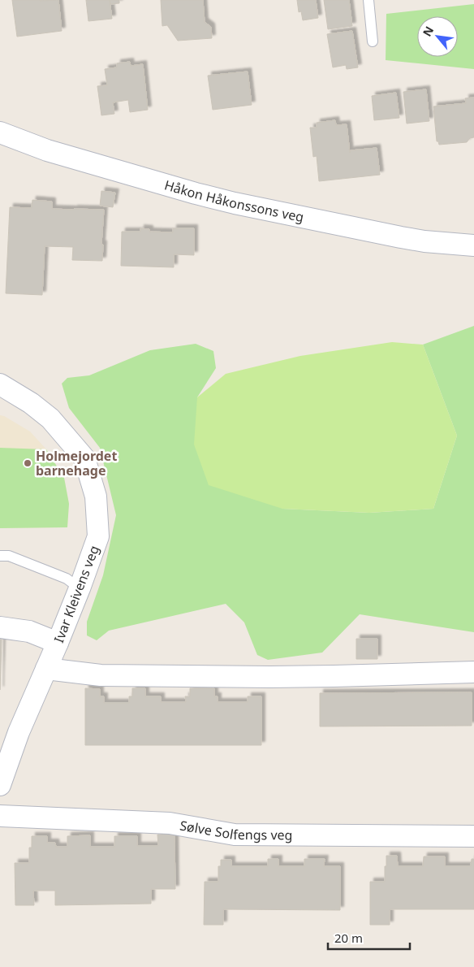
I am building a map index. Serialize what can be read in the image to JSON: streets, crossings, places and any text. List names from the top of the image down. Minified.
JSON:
{"streets":{"street":["Håkon Håkonssons veg","Ivar Kleivens veg","Sølve Solfengs veg"]},"places":["Holmejordet barnehage"],"scale_bar":"20 m","north":"top left"}
